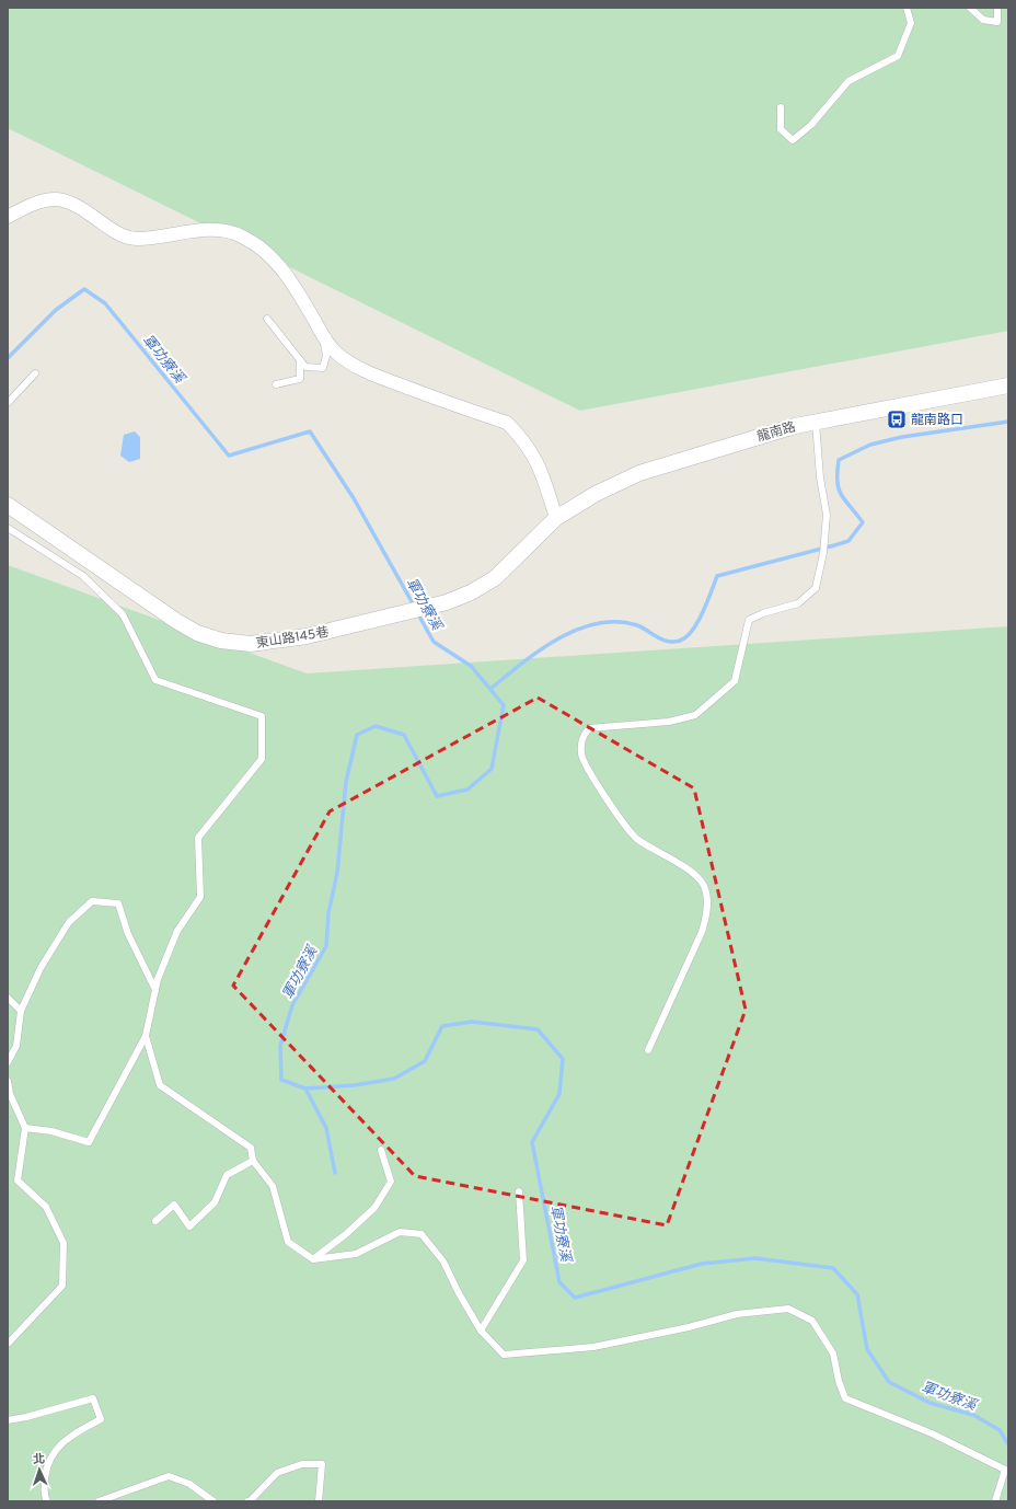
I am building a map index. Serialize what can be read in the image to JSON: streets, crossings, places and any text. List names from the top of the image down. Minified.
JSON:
{"streets":{"street":["龍南路","東山路145巷"]},"crossings":[["龍南路","東山路145巷"]],"water":["軍功寮溪"],"places":{"bus stop":["龍南路口"]},"north":"top"}
